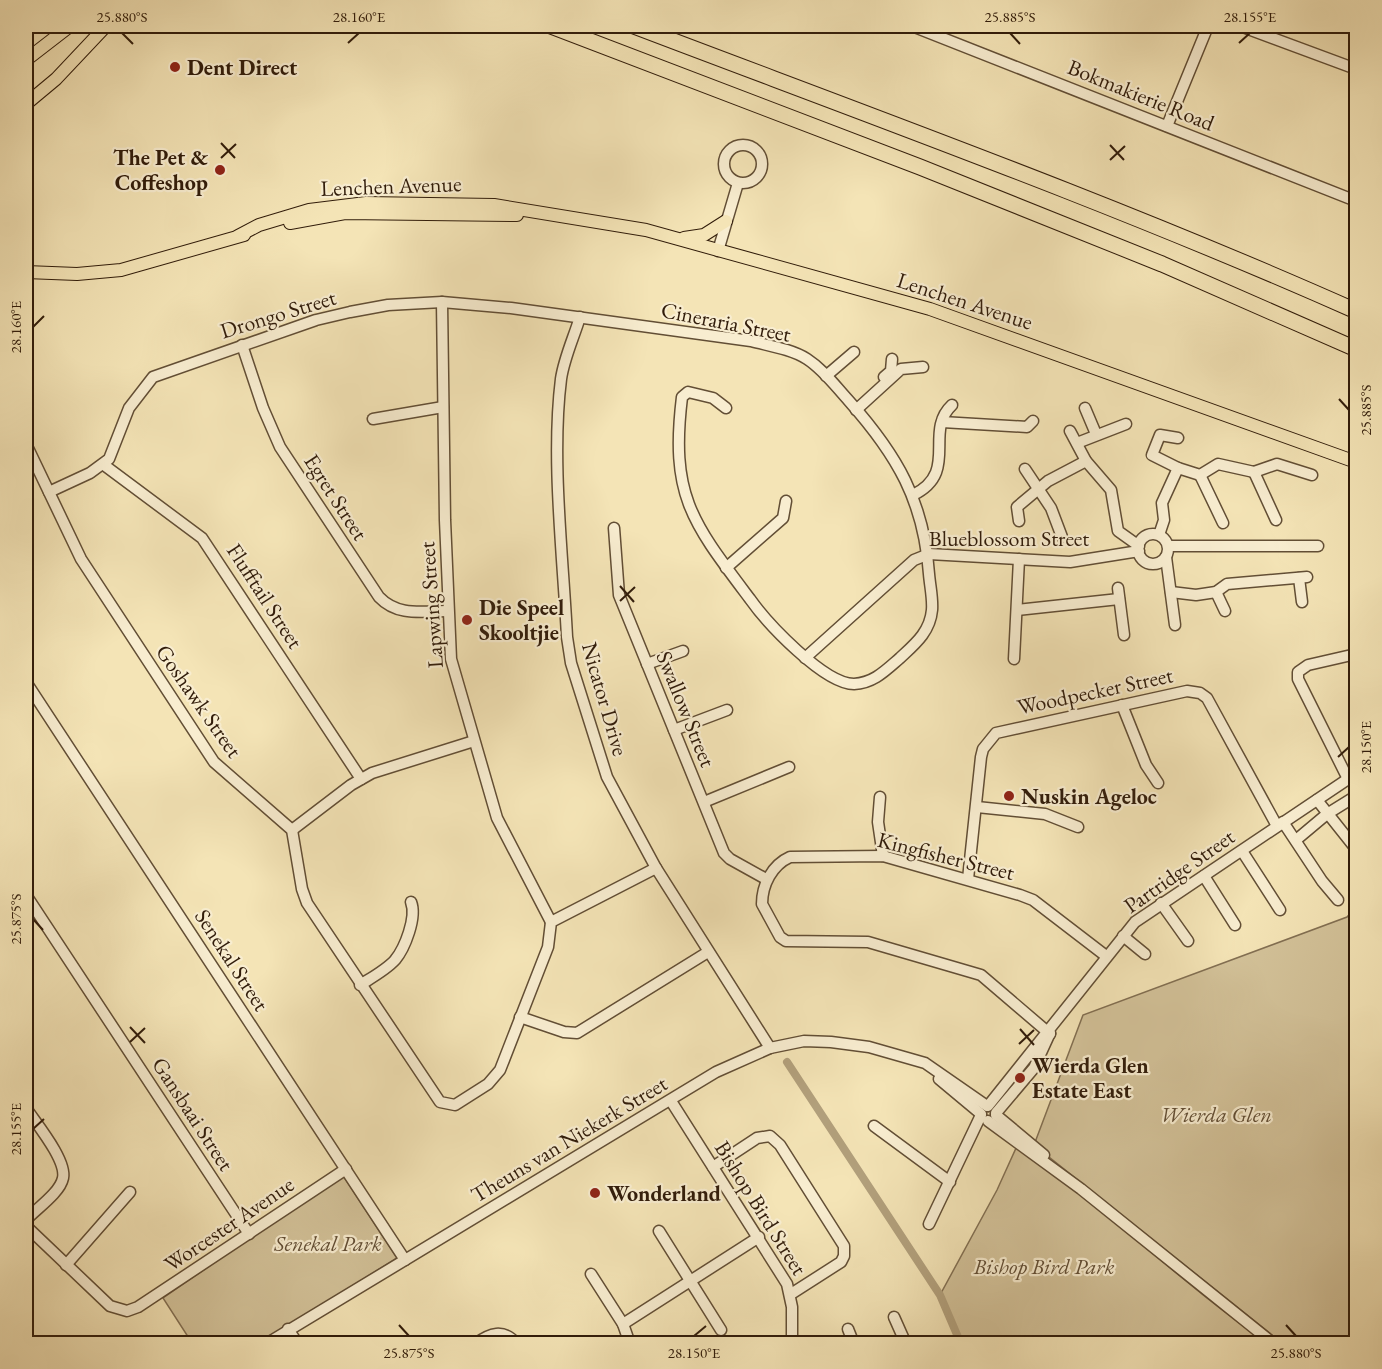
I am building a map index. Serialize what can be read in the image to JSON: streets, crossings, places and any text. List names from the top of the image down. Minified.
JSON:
{"streets":{"main road":["Lenchen Avenue"],"street":["Bokmakierie Road","Drongo Street","Cineraria Street","Egret Street","Blueblossom Street","Flufftail Street","Lapwing Street","Woodpecker Street","Nicator Drive","Goshawk Street","Swallow Street","Kingfisher Street","Partridge Street","Senekal Street","Gansbaai Street","Theuns van Niekerk Street","Bishop Bird Street","Worcester Avenue"]},"crossings":[["Drongo Street","Cineraria Street"],["Drongo Street","Egret Street"],["Drongo Street","Flufftail Street"],["Drongo Street","Lapwing Street"],["Drongo Street","Nicator Drive"],["Cineraria Street","Blueblossom Street"],["Cineraria Street","Nicator Drive"],["Egret Street","Lapwing Street"],["Woodpecker Street","Kingfisher Street"],["Woodpecker Street","Partridge Street"],["Nicator Drive","Theuns van Niekerk Street"],["Swallow Street","Kingfisher Street"],["Kingfisher Street","Partridge Street"],["Partridge Street","Theuns van Niekerk Street"],["Senekal Street","Theuns van Niekerk Street"],["Senekal Street","Worcester Avenue"],["Gansbaai Street","Worcester Avenue"],["Theuns van Niekerk Street","Bishop Bird Street"]],"parks":["Wierda Glen","Senekal Park","Bishop Bird Park"],"places":["Dent Direct","The Pet & Coffeshop","Die Speel Skooltjie","Nuskin Ageloc","Wierda Glen Estate East","Wonderland"],"coordinates":["25.880°S","28.160°E","25.885°S","28.155°E","28.150°E","25.875°S"]}
